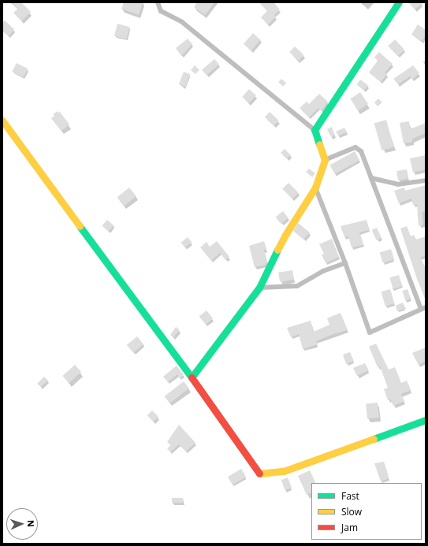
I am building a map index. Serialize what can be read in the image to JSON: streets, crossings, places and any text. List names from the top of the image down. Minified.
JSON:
{"legend":["Fast","Slow","Jam"],"north":"right"}
